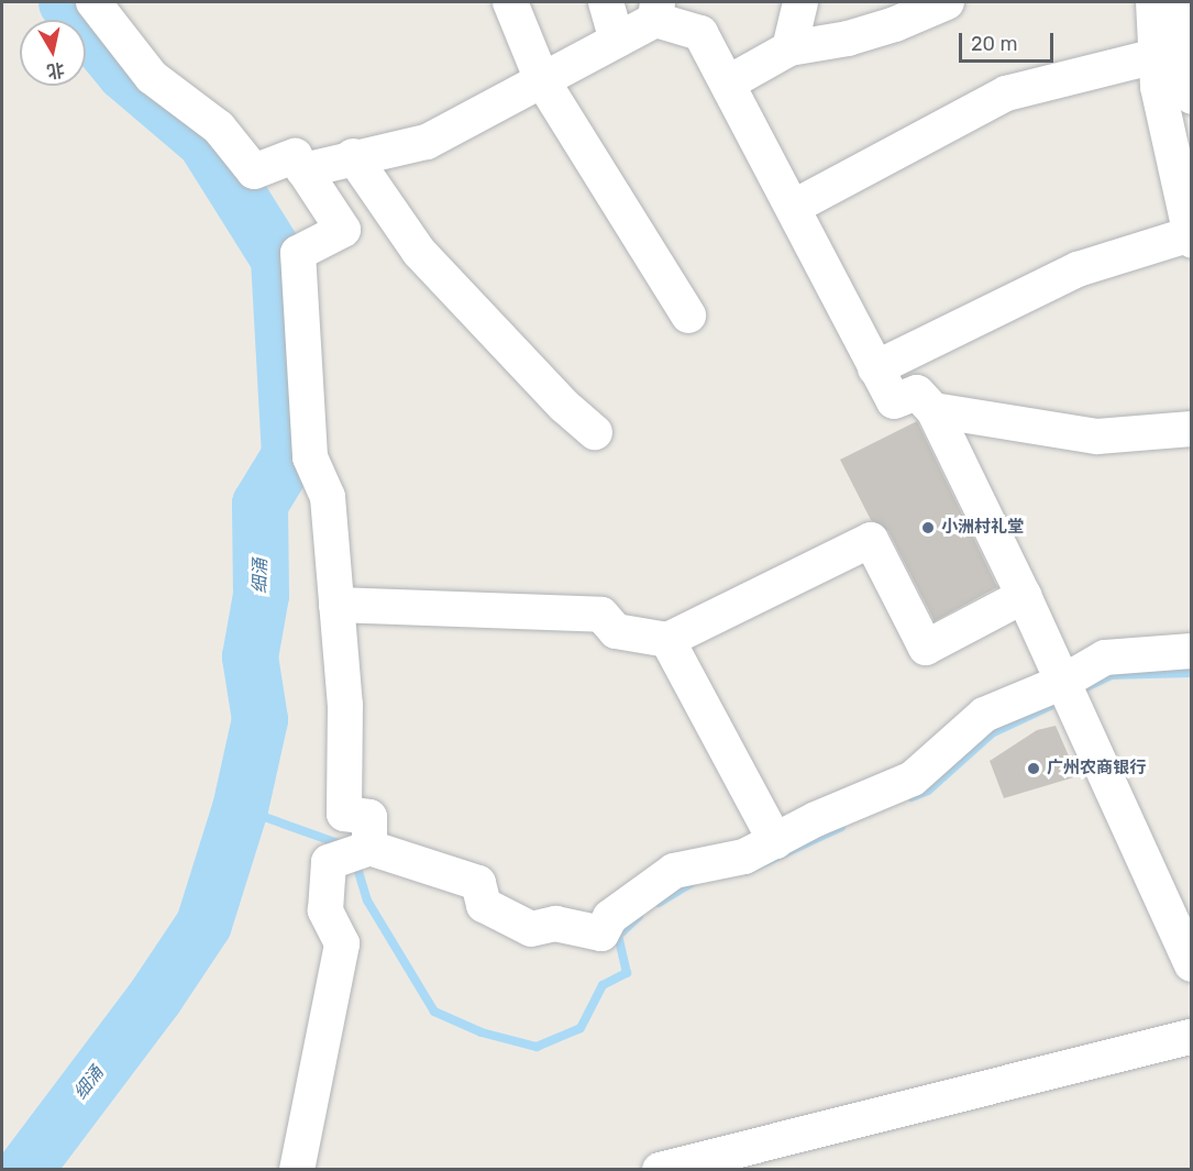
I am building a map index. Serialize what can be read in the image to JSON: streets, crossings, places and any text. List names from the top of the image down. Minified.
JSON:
{"water":["细涌"],"places":["小洲村礼堂","广州农商银行"],"scale_bar":"20 m","north":"bottom"}
